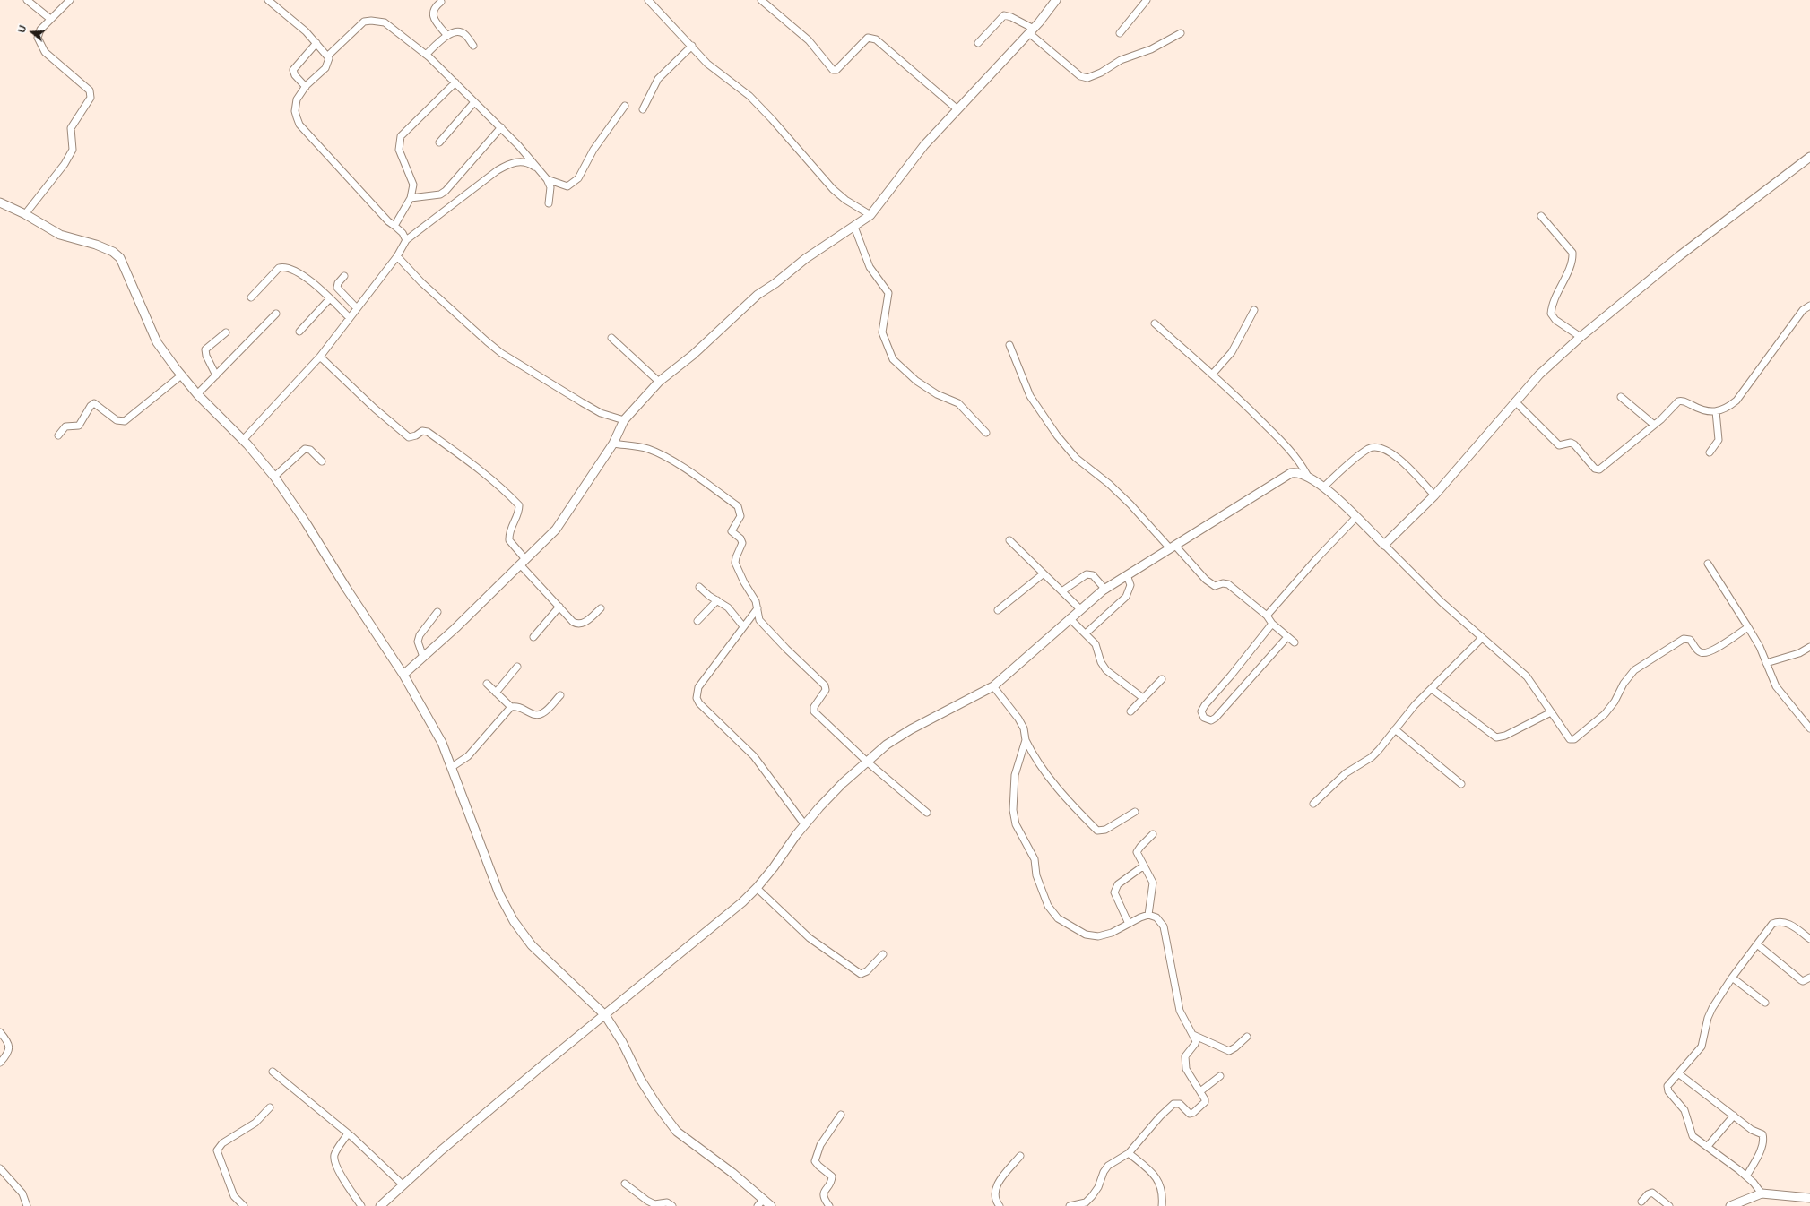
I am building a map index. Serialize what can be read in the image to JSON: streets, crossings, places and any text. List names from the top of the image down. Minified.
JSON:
{"north":"left"}
